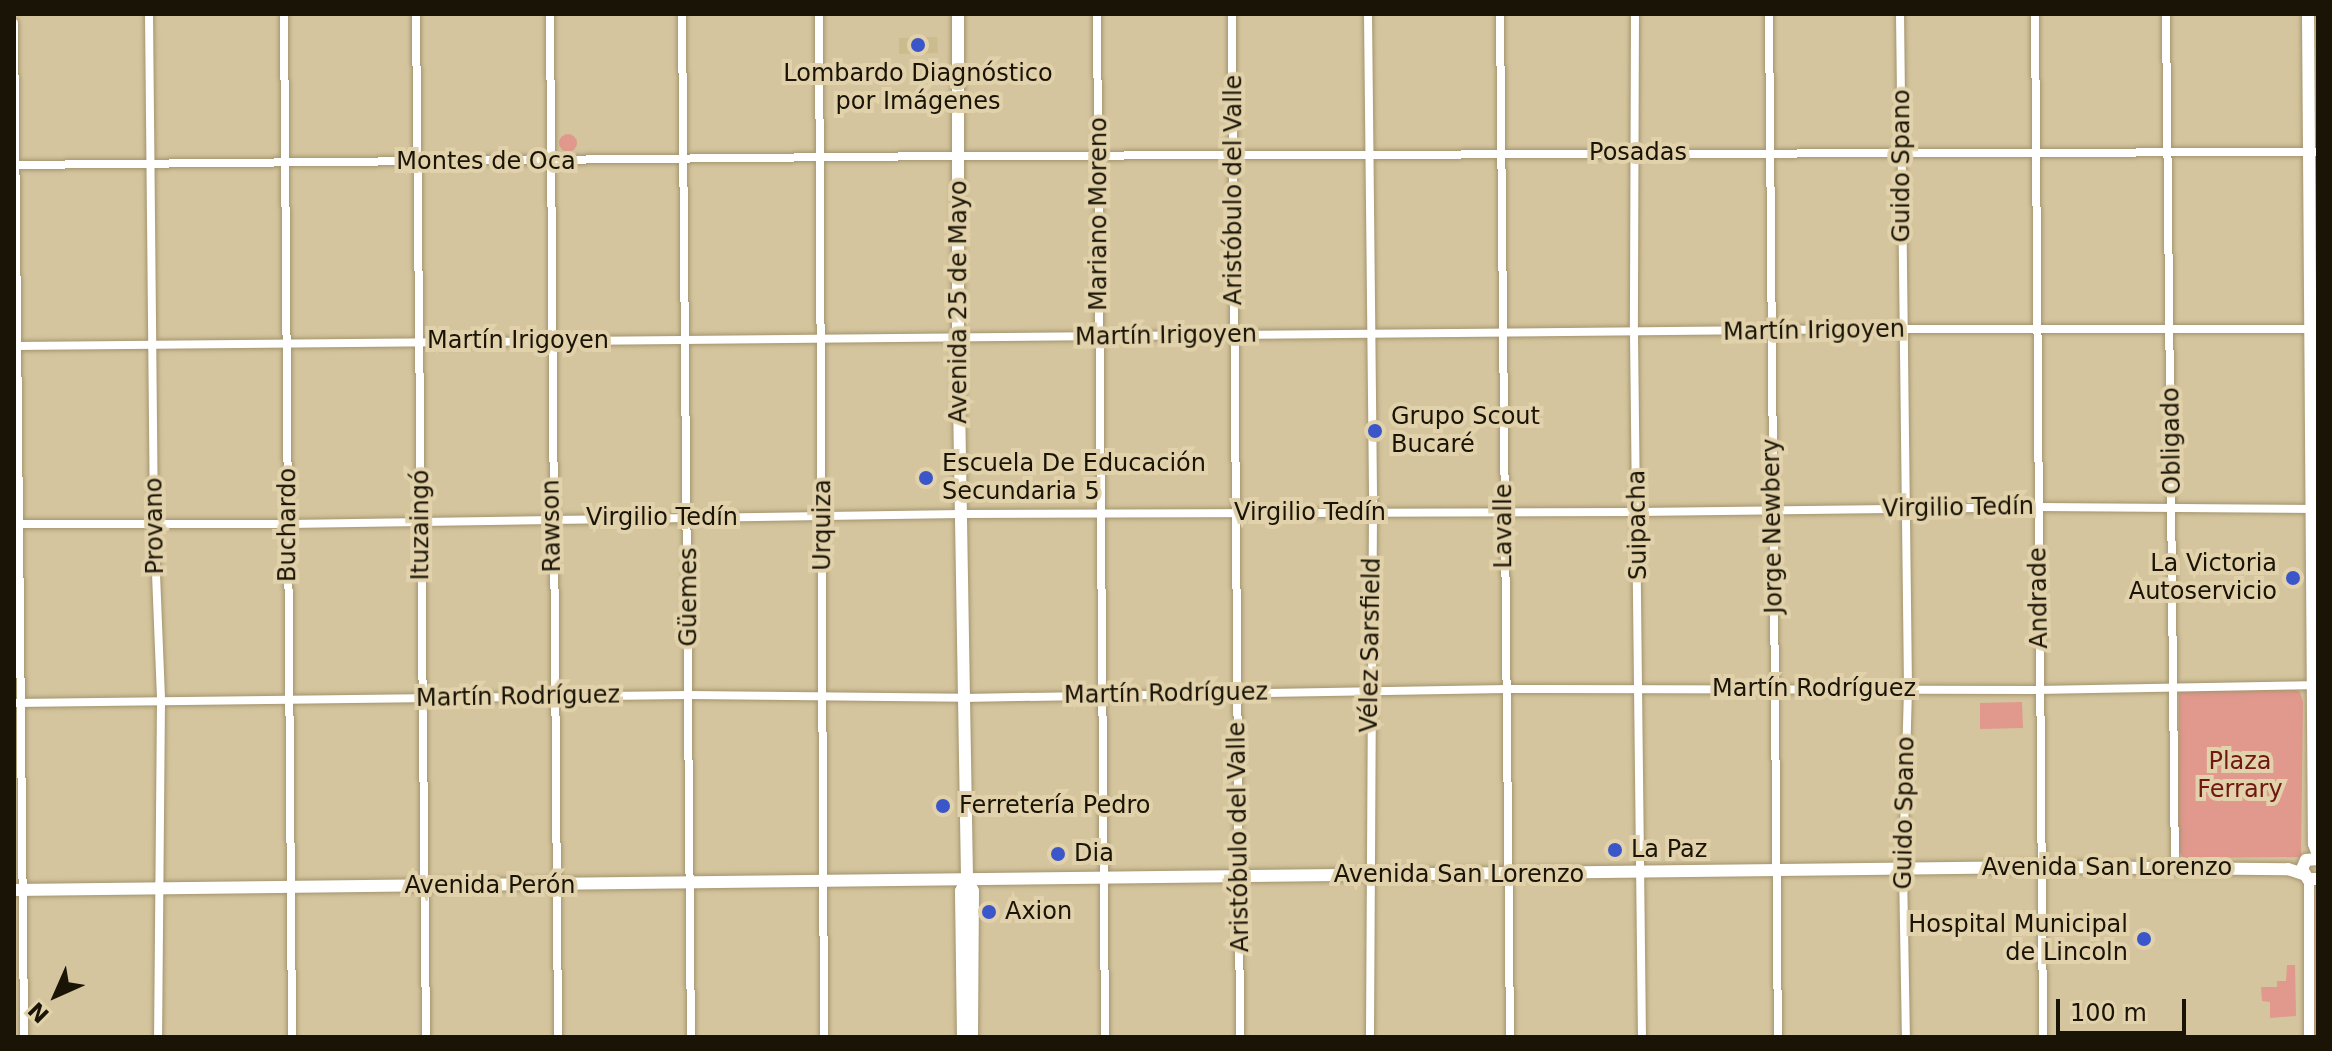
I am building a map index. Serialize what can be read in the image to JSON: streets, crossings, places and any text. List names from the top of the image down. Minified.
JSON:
{"streets":{"main road":["Avenida 25 de Mayo","Avenida San Lorenzo","Avenida Perón"],"street":["Posadas","Montes de Oca","Guido Spano","Aristóbulo del Valle","Mariano Moreno","Martín Irigoyen","Obligado","Virgilio Tedín","Buchardo","Ituzaingó","Urquiza","Suipacha","Provano","Rawson","Lavalle","Jorge Newbery","Güemes","Andrade","Vélez Sarsfield","Martín Rodríguez"]},"crossings":[["Posadas","Montes de Oca"],["Posadas","Guido Spano"],["Posadas","Aristóbulo del Valle"],["Posadas","Mariano Moreno"],["Posadas","Avenida 25 de Mayo"],["Posadas","Obligado"],["Posadas","Suipacha"],["Posadas","Lavalle"],["Posadas","Jorge Newbery"],["Posadas","Andrade"],["Posadas","Vélez Sarsfield"],["Montes de Oca","Avenida 25 de Mayo"],["Montes de Oca","Buchardo"],["Montes de Oca","Ituzaingó"],["Montes de Oca","Urquiza"],["Montes de Oca","Provano"],["Montes de Oca","Rawson"],["Montes de Oca","Güemes"],["Guido Spano","Martín Irigoyen"],["Guido Spano","Virgilio Tedín"],["Guido Spano","Martín Rodríguez"],["Guido Spano","Avenida San Lorenzo"],["Aristóbulo del Valle","Martín Irigoyen"],["Aristóbulo del Valle","Virgilio Tedín"],["Aristóbulo del Valle","Martín Rodríguez"],["Aristóbulo del Valle","Avenida San Lorenzo"],["Mariano Moreno","Martín Irigoyen"],["Mariano Moreno","Virgilio Tedín"],["Mariano Moreno","Martín Rodríguez"],["Mariano Moreno","Avenida San Lorenzo"],["Avenida 25 de Mayo","Martín Irigoyen"],["Avenida 25 de Mayo","Virgilio Tedín"],["Avenida 25 de Mayo","Martín Rodríguez"],["Avenida 25 de Mayo","Avenida San Lorenzo"],["Avenida 25 de Mayo","Avenida Perón"],["Martín Irigoyen","Obligado"],["Martín Irigoyen","Buchardo"],["Martín Irigoyen","Ituzaingó"],["Martín Irigoyen","Urquiza"],["Martín Irigoyen","Suipacha"],["Martín Irigoyen","Provano"],["Martín Irigoyen","Rawson"],["Martín Irigoyen","Lavalle"],["Martín Irigoyen","Jorge Newbery"],["Martín Irigoyen","Güemes"],["Martín Irigoyen","Andrade"],["Martín Irigoyen","Vélez Sarsfield"],["Obligado","Virgilio Tedín"],["Obligado","Martín Rodríguez"],["Obligado","Avenida San Lorenzo"],["Virgilio Tedín","Buchardo"],["Virgilio Tedín","Ituzaingó"],["Virgilio Tedín","Urquiza"],["Virgilio Tedín","Suipacha"],["Virgilio Tedín","Provano"],["Virgilio Tedín","Rawson"],["Virgilio Tedín","Lavalle"],["Virgilio Tedín","Jorge Newbery"],["Virgilio Tedín","Güemes"],["Virgilio Tedín","Andrade"],["Virgilio Tedín","Vélez Sarsfield"],["Buchardo","Martín Rodríguez"],["Buchardo","Avenida Perón"],["Ituzaingó","Martín Rodríguez"],["Ituzaingó","Avenida Perón"],["Urquiza","Martín Rodríguez"],["Urquiza","Avenida Perón"],["Suipacha","Martín Rodríguez"],["Suipacha","Avenida San Lorenzo"],["Provano","Martín Rodríguez"],["Provano","Avenida Perón"],["Rawson","Martín Rodríguez"],["Rawson","Avenida Perón"],["Lavalle","Martín Rodríguez"],["Lavalle","Avenida San Lorenzo"],["Jorge Newbery","Martín Rodríguez"],["Jorge Newbery","Avenida San Lorenzo"],["Güemes","Martín Rodríguez"],["Güemes","Avenida Perón"],["Andrade","Martín Rodríguez"],["Andrade","Avenida San Lorenzo"],["Vélez Sarsfield","Martín Rodríguez"],["Vélez Sarsfield","Avenida San Lorenzo"],["Avenida San Lorenzo","Avenida Perón"]],"parks":["Plaza Ferrary"],"places":["Lombardo Diagnóstico por Imágenes","Grupo Scout Bucaré","Escuela De Educación Secundaria 5","La Victoria Autoservicio","Ferretería Pedro","La Paz","Dia","Axion","Hospital Municipal de Lincoln"],"scale_bar":"100 m","north":"bottom left"}
